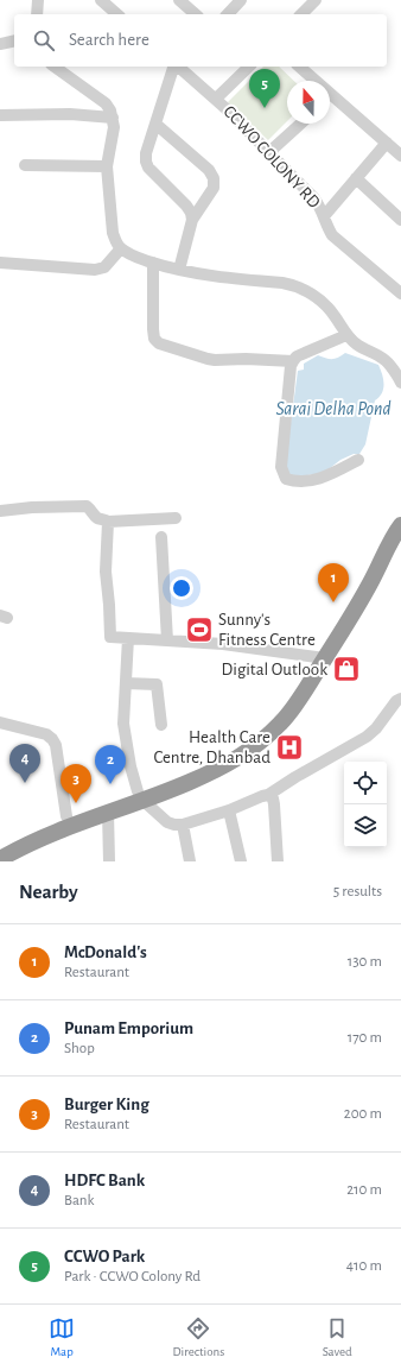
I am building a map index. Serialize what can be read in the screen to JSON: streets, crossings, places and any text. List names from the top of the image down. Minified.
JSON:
{"streets":{"street":["CCWO COLONY RD"]},"water":["Sarai Delha Pond"],"places":{"sports":["Sunny's Fitness Centre"],"shop":["Digital Outlook"],"hospital":["Health Care Centre, Dhanbad"]},"north":"top","page":{"search":"Search here","pins":["5","1","4","2","3"],"heading":["Nearby","5 results"],"list":[{"mark":"1","name":"McDonald's","note":"Restaurant","value":"130 m"},{"mark":"2","name":"Punam Emporium","note":"Shop","value":"170 m"},{"mark":"3","name":"Burger King","note":"Restaurant","value":"200 m"},{"mark":"4","name":"HDFC Bank","note":"Bank","value":"210 m"},{"mark":"5","name":"CCWO Park","note":"Park · CCWO Colony Rd","value":"410 m"}],"nav":["Map","Directions","Saved"]}}
